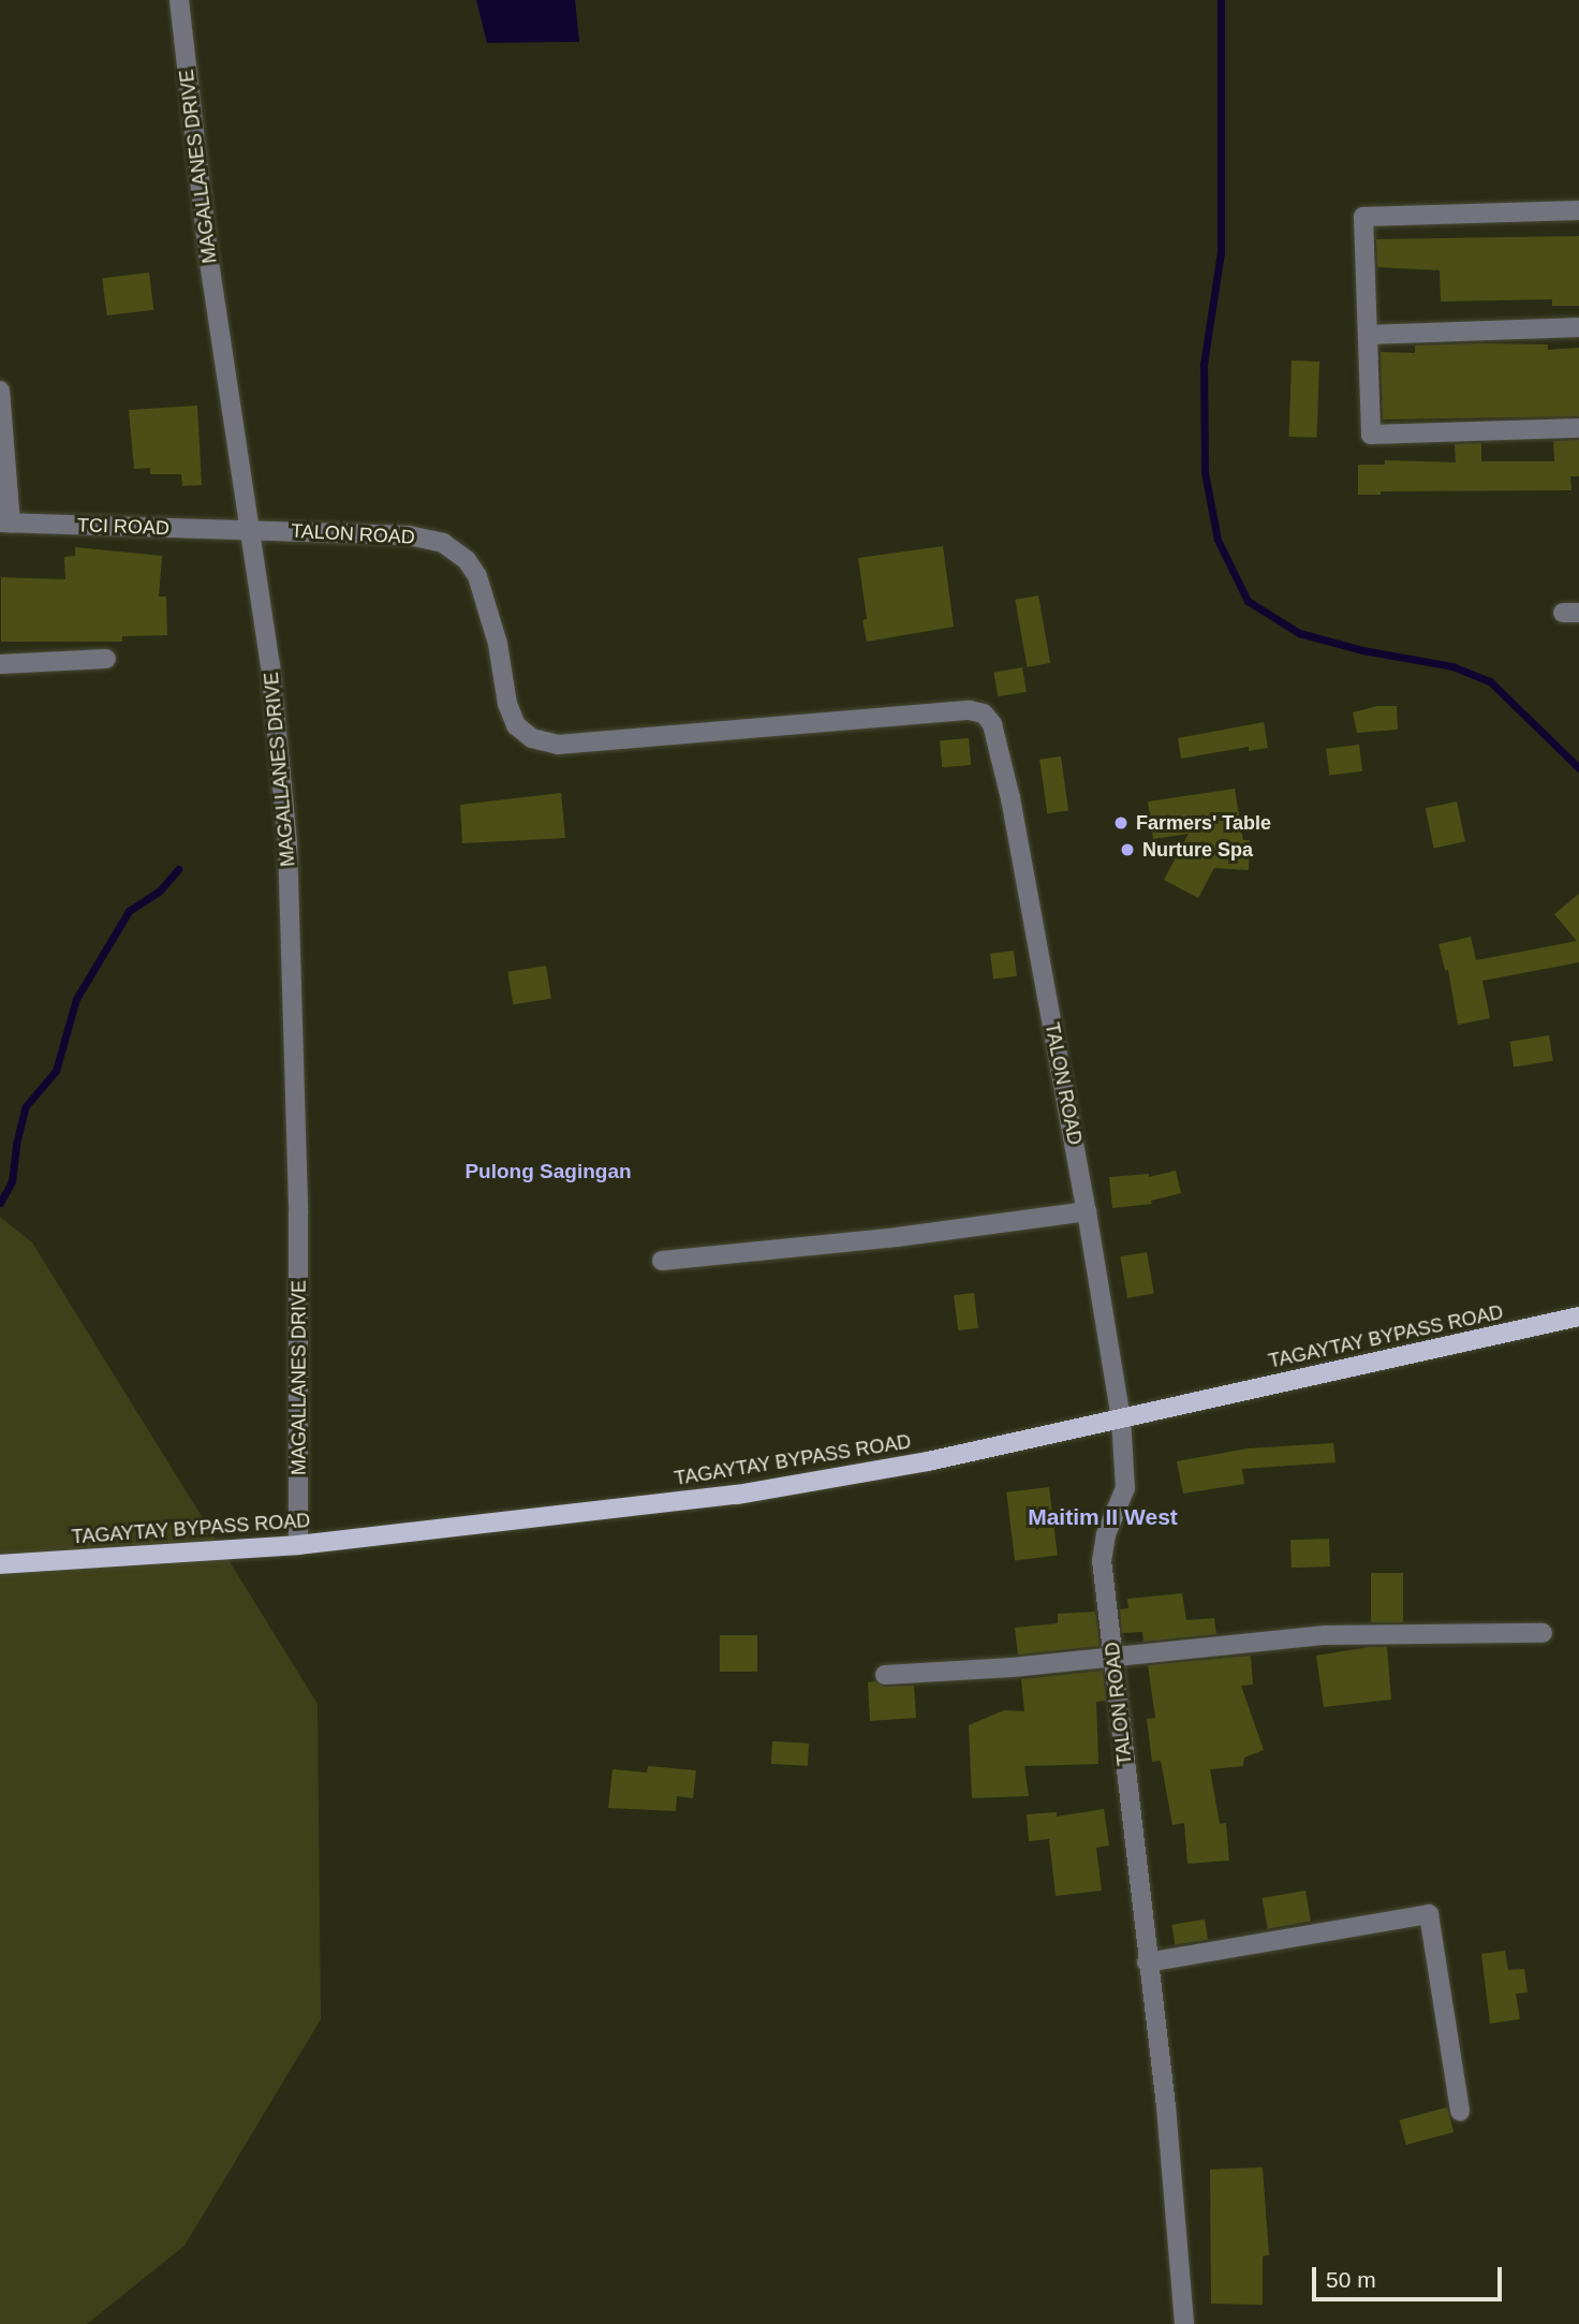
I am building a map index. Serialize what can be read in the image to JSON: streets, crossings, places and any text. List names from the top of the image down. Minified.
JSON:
{"streets":{"main road":["TAGAYTAY BYPASS ROAD"],"street":["MAGALLANES DRIVE","TCI ROAD","TALON ROAD"]},"crossings":[["MAGALLANES DRIVE","TCI ROAD"],["MAGALLANES DRIVE","TALON ROAD"],["MAGALLANES DRIVE","TAGAYTAY BYPASS ROAD"],["TCI ROAD","TALON ROAD"],["TALON ROAD","TAGAYTAY BYPASS ROAD"]],"districts":["Pulong Sagingan","Maitim II West"],"places":["Farmers' Table","Nurture Spa"],"scale_bar":"50 m"}
